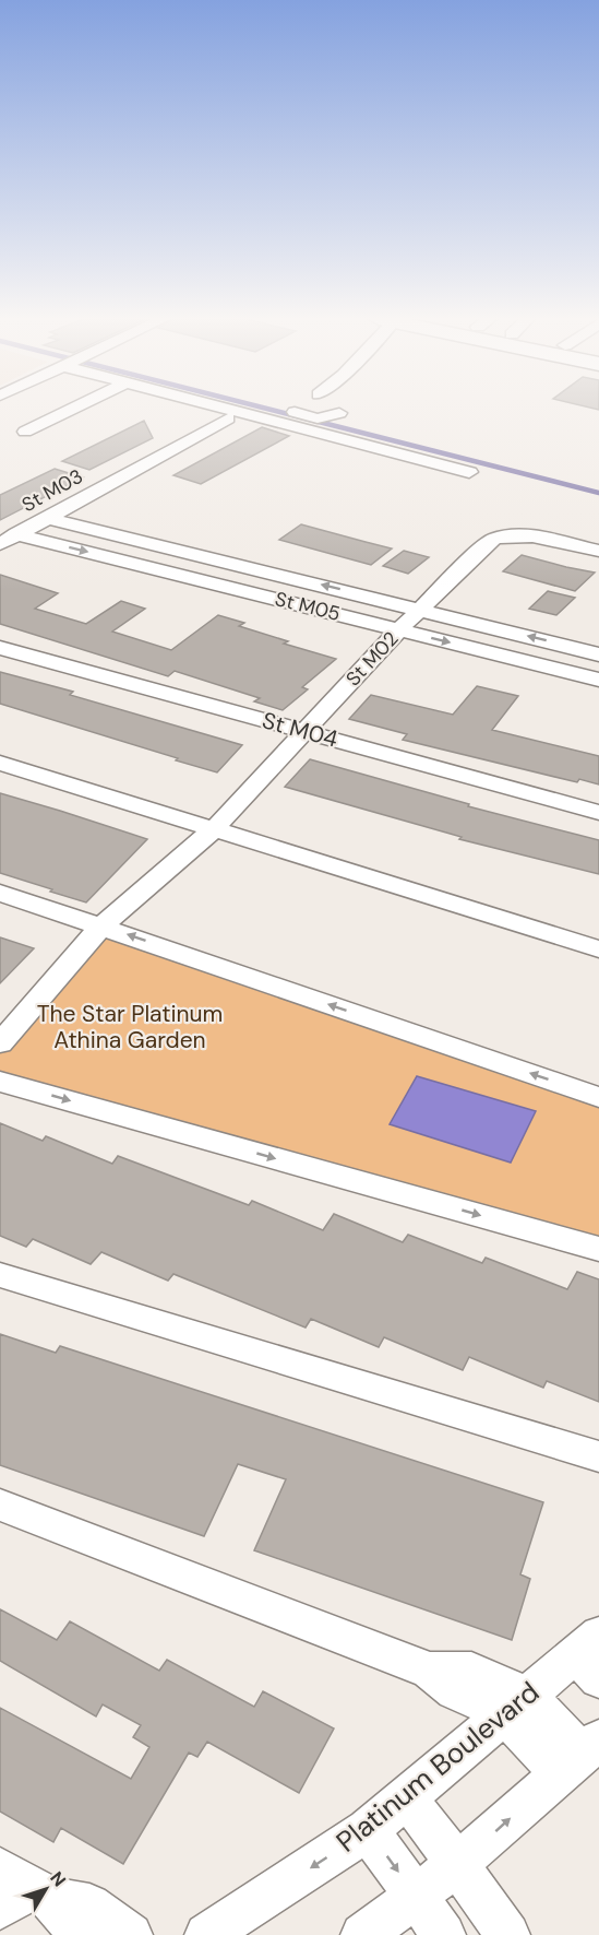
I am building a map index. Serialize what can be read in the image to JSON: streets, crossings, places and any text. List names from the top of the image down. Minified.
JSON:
{"streets":{"street":["St M03","St M05","St M02","St M04","Platinum Boulevard"]},"crossings":[["St M03","St M05"],["St M05","St M02"],["St M02","St M04"]],"parks":["The Star Platinum Athina Garden"],"north":"top right"}
